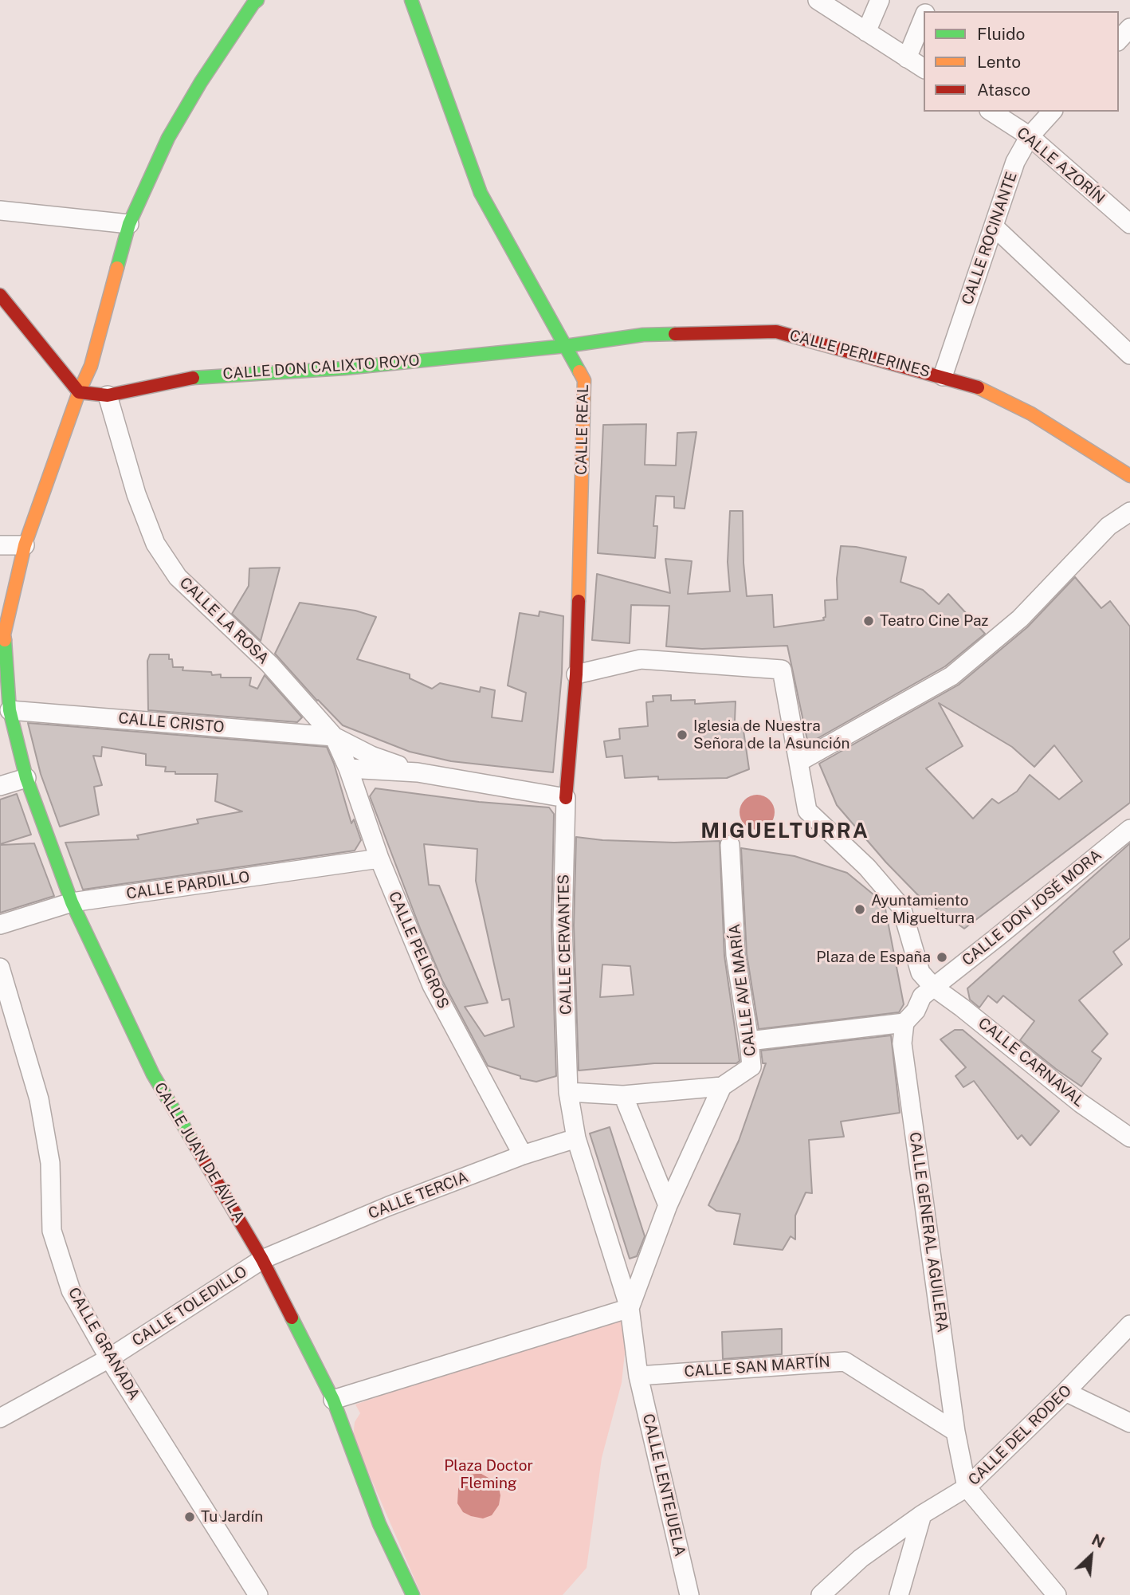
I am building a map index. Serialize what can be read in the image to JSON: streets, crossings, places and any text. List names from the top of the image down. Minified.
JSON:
{"streets":{"street":["CALLE AZORÍN","CALLE ROCINANTE","CALLE PERLERINES","CALLE DON CALIXTO ROYO","CALLE REAL","CALLE LA ROSA","CALLE CRISTO","CALLE PARDILLO","CALLE DON JOSÉ MORA","CALLE CERVANTES","CALLE PELIGROS","CALLE AVE MARÍA","CALLE CARNAVAL","CALLE JUAN DE ÁVILA","CALLE TERCIA","CALLE GENERAL AGUILERA","CALLE TOLEDILLO","CALLE GRANADA","CALLE SAN MARTÍN","CALLE DEL RODEO","CALLE LENTEJUELA"]},"crossings":[["CALLE AZORÍN","CALLE ROCINANTE"],["CALLE ROCINANTE","CALLE PERLERINES"],["CALLE PERLERINES","CALLE DON CALIXTO ROYO"],["CALLE PERLERINES","CALLE REAL"],["CALLE DON CALIXTO ROYO","CALLE REAL"],["CALLE DON CALIXTO ROYO","CALLE LA ROSA"],["CALLE DON CALIXTO ROYO","CALLE JUAN DE ÁVILA"],["CALLE REAL","CALLE CERVANTES"],["CALLE LA ROSA","CALLE CRISTO"],["CALLE LA ROSA","CALLE PELIGROS"],["CALLE CRISTO","CALLE PELIGROS"],["CALLE CRISTO","CALLE JUAN DE ÁVILA"],["CALLE PARDILLO","CALLE PELIGROS"],["CALLE PARDILLO","CALLE JUAN DE ÁVILA"],["CALLE DON JOSÉ MORA","CALLE CARNAVAL"],["CALLE CERVANTES","CALLE TERCIA"],["CALLE CERVANTES","CALLE LENTEJUELA"],["CALLE PELIGROS","CALLE TERCIA"],["CALLE JUAN DE ÁVILA","CALLE TERCIA"],["CALLE JUAN DE ÁVILA","CALLE TOLEDILLO"],["CALLE TERCIA","CALLE TOLEDILLO"],["CALLE GENERAL AGUILERA","CALLE SAN MARTÍN"],["CALLE GENERAL AGUILERA","CALLE DEL RODEO"],["CALLE TOLEDILLO","CALLE GRANADA"],["CALLE SAN MARTÍN","CALLE LENTEJUELA"]],"districts":["MIGUELTURRA"],"parks":["Plaza Doctor Fleming"],"places":["Teatro Cine Paz","Iglesia de Nuestra Señora de la Asunción","Ayuntamiento de Miguelturra","Plaza de España","Tu Jardín"],"legend":["Fluido","Lento","Atasco"],"north":"top right"}
